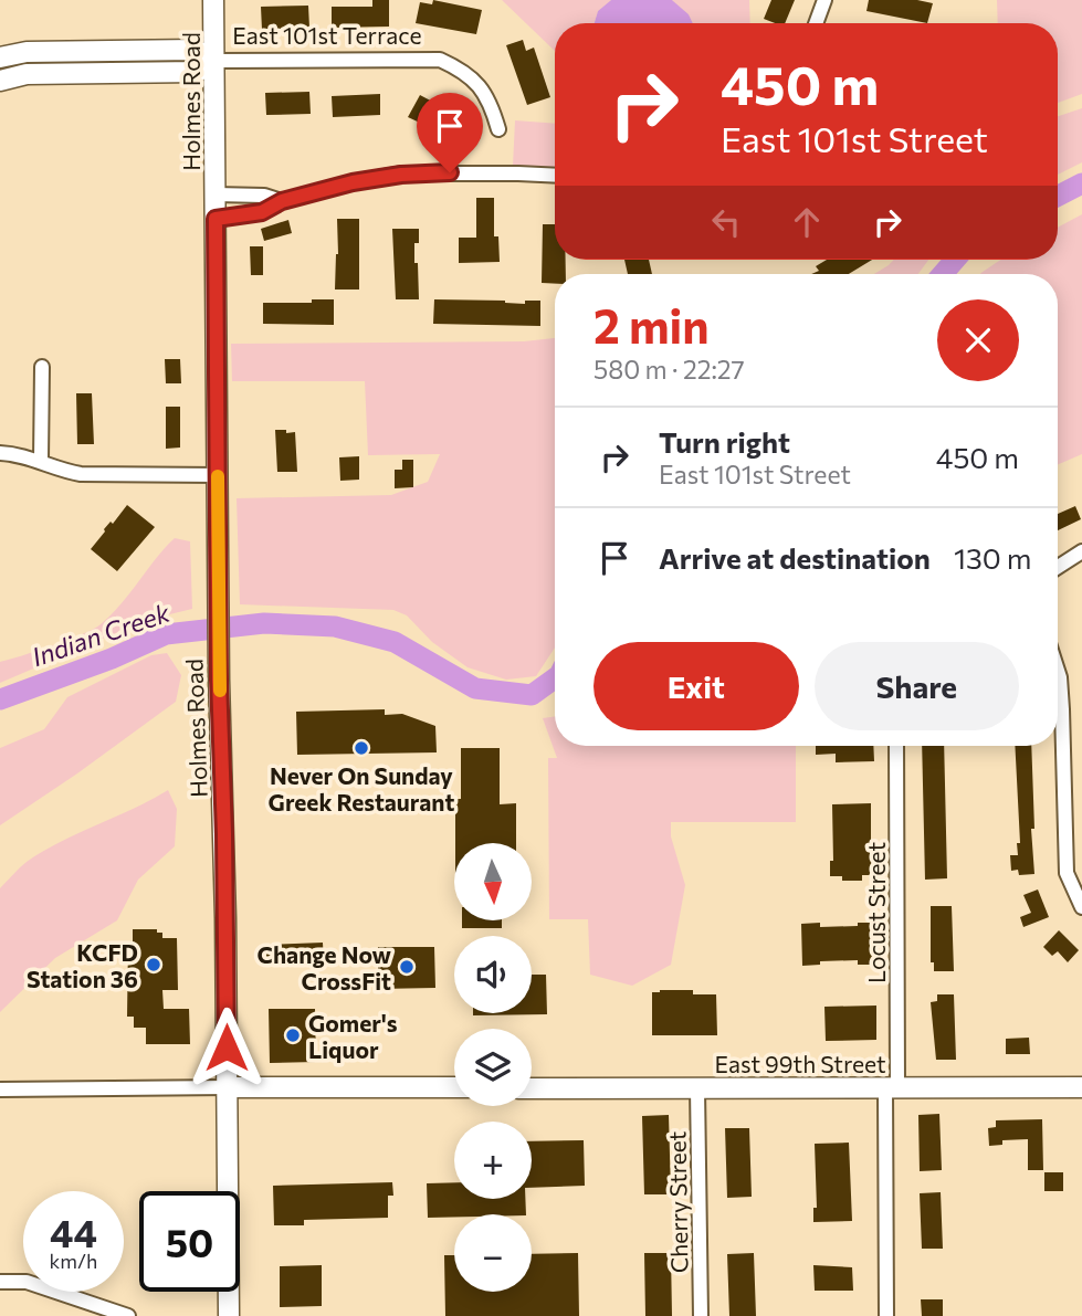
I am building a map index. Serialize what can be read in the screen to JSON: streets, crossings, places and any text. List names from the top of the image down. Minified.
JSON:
{"streets":{"main road":["East 101st Terrace","Holmes Road","East 99th Street"],"street":["Locust Street","Cherry Street"]},"crossings":[["East 101st Terrace","Holmes Road"],["Locust Street","East 99th Street"],["East 99th Street","Cherry Street"]],"water":["Indian Creek"],"places":["Never On Sunday Greek Restaurant","KCFD Station 36","Change Now CrossFit","Gomer's Liquor"],"north":"bottom","page":{"turn":["450 m","East 101st Street"],"heading":["2 min","580 m · 22:27"],"list":[{"name":"Turn right","note":"East 101st Street","value":"450 m"},{"name":"Arrive at destination","value":"130 m"}],"buttons":["Exit","Share"],"map_buttons":["+","−"],"speed":"44 km/h","limit":"50"}}
